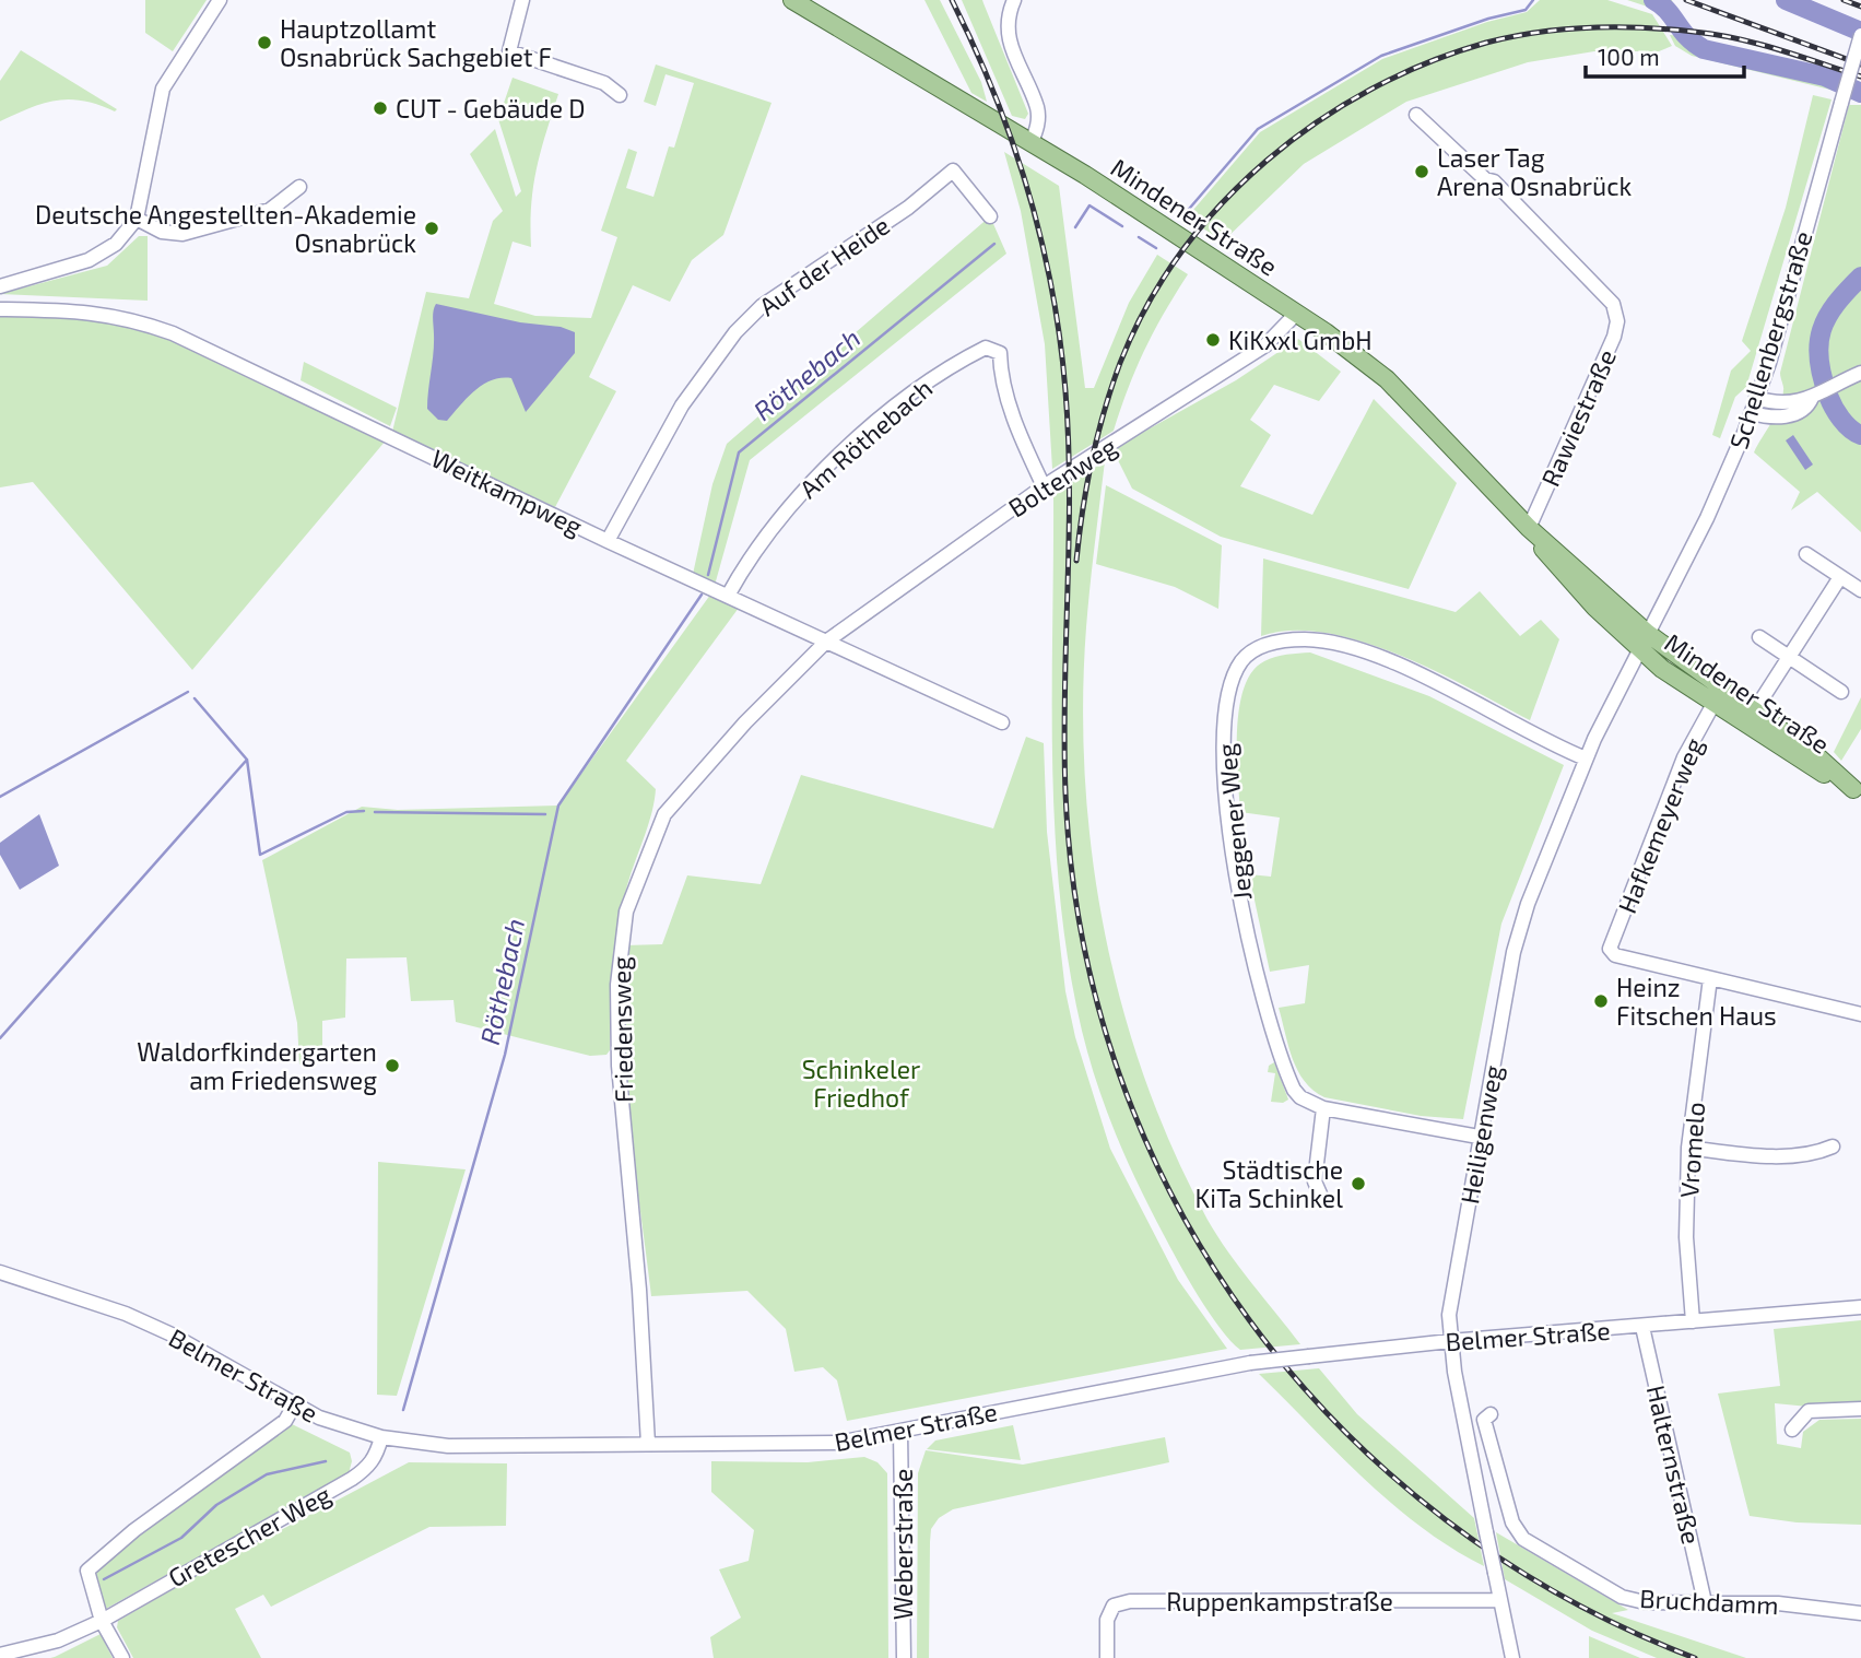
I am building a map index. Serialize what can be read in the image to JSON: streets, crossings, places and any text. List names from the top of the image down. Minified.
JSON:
{"streets":{"main road":["Mindener Straße"],"street":["Auf der Heide","Schellenbergstraße","Rawiestraße","Am Röthebach","Boltenweg","Weitkampweg","Jeggener Weg","Hafkemeyerweg","Friedensweg","Heiligenweg","Vromelo","Belmer Straße","Halternstraße","Gretescher Weg","Weberstraße","Ruppenkampstraße","Bruchdamm"]},"crossings":[["Mindener Straße","Schellenbergstraße"],["Mindener Straße","Rawiestraße"],["Mindener Straße","Boltenweg"],["Mindener Straße","Hafkemeyerweg"],["Mindener Straße","Heiligenweg"],["Auf der Heide","Weitkampweg"],["Schellenbergstraße","Heiligenweg"],["Am Röthebach","Boltenweg"],["Am Röthebach","Weitkampweg"],["Boltenweg","Weitkampweg"],["Boltenweg","Friedensweg"],["Weitkampweg","Friedensweg"],["Jeggener Weg","Heiligenweg"],["Hafkemeyerweg","Vromelo"],["Friedensweg","Belmer Straße"],["Heiligenweg","Belmer Straße"],["Heiligenweg","Ruppenkampstraße"],["Vromelo","Belmer Straße"],["Belmer Straße","Halternstraße"],["Belmer Straße","Gretescher Weg"],["Belmer Straße","Weberstraße"],["Halternstraße","Bruchdamm"]],"water":["Röthebach"],"parks":["Schinkeler Friedhof"],"places":["Hauptzollamt Osnabrück Sachgebiet F","CUT - Gebäude D","Laser Tag Arena Osnabrück","Deutsche Angestellten-Akademie Osnabrück","KiKxxl GmbH","Heinz Fitschen Haus","Waldorfkindergarten am Friedensweg","Städtische KiTa Schinkel"],"scale_bar":"100 m"}
